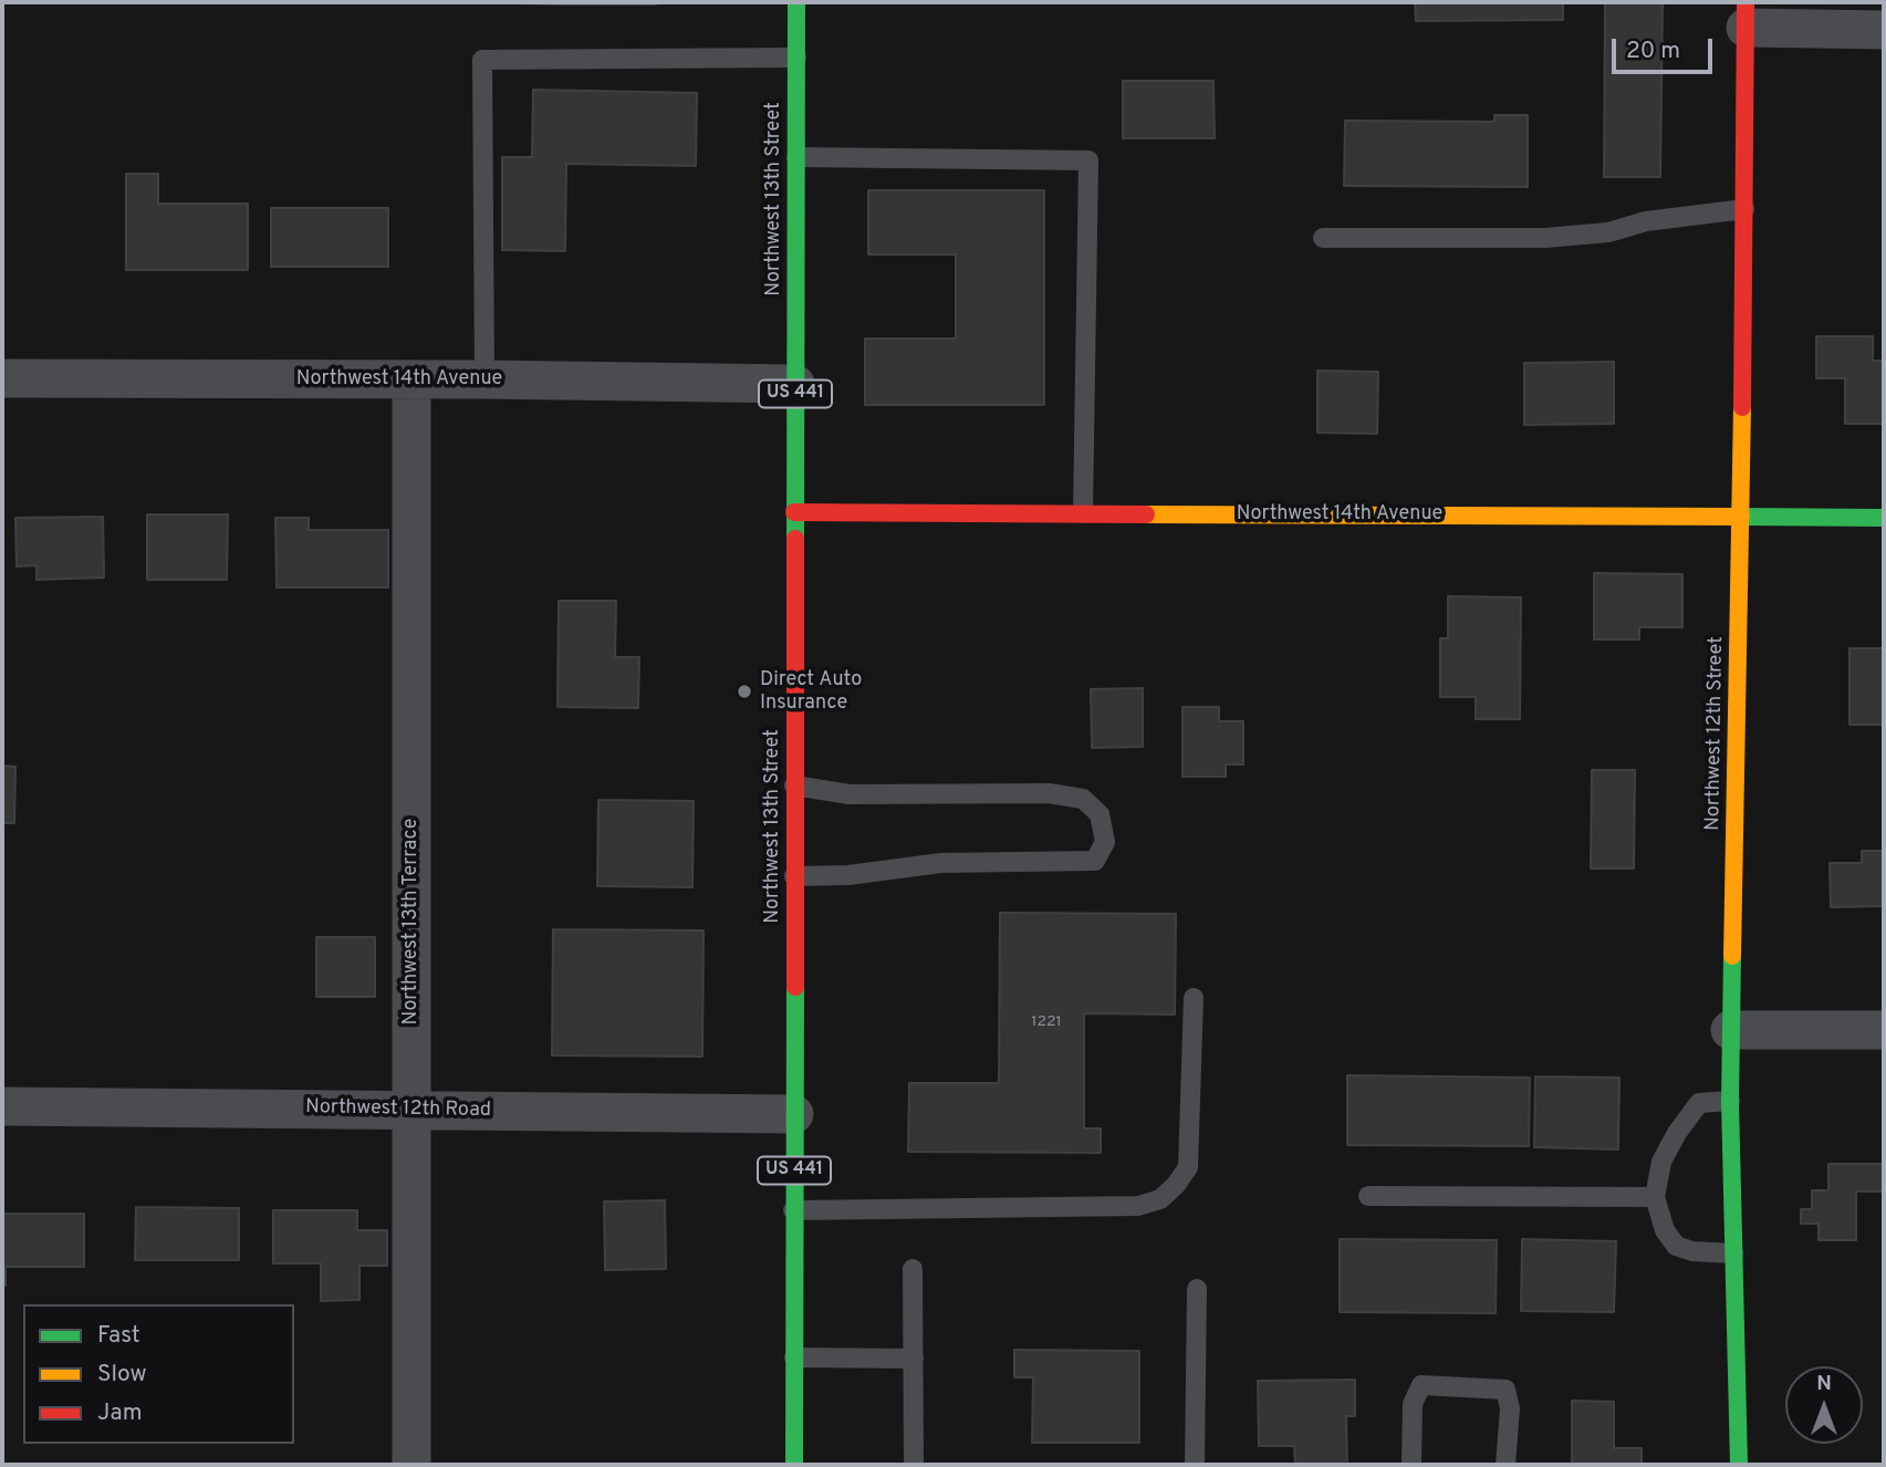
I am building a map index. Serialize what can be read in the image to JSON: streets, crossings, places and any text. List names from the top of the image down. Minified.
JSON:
{"streets":{"street":["Northwest 13th Street","Northwest 14th Avenue","US 441","Northwest 12th Street","Northwest 13th Terrace","Northwest 12th Road"]},"crossings":[["Northwest 13th Street","Northwest 14th Avenue"],["Northwest 13th Street","Northwest 12th Road"],["Northwest 14th Avenue","Northwest 12th Street"],["Northwest 14th Avenue","Northwest 13th Terrace"],["Northwest 13th Terrace","Northwest 12th Road"]],"places":["Direct Auto Insurance"],"house_numbers":["1221"],"legend":["Fast","Slow","Jam"],"scale_bar":"20 m","north":"top"}
